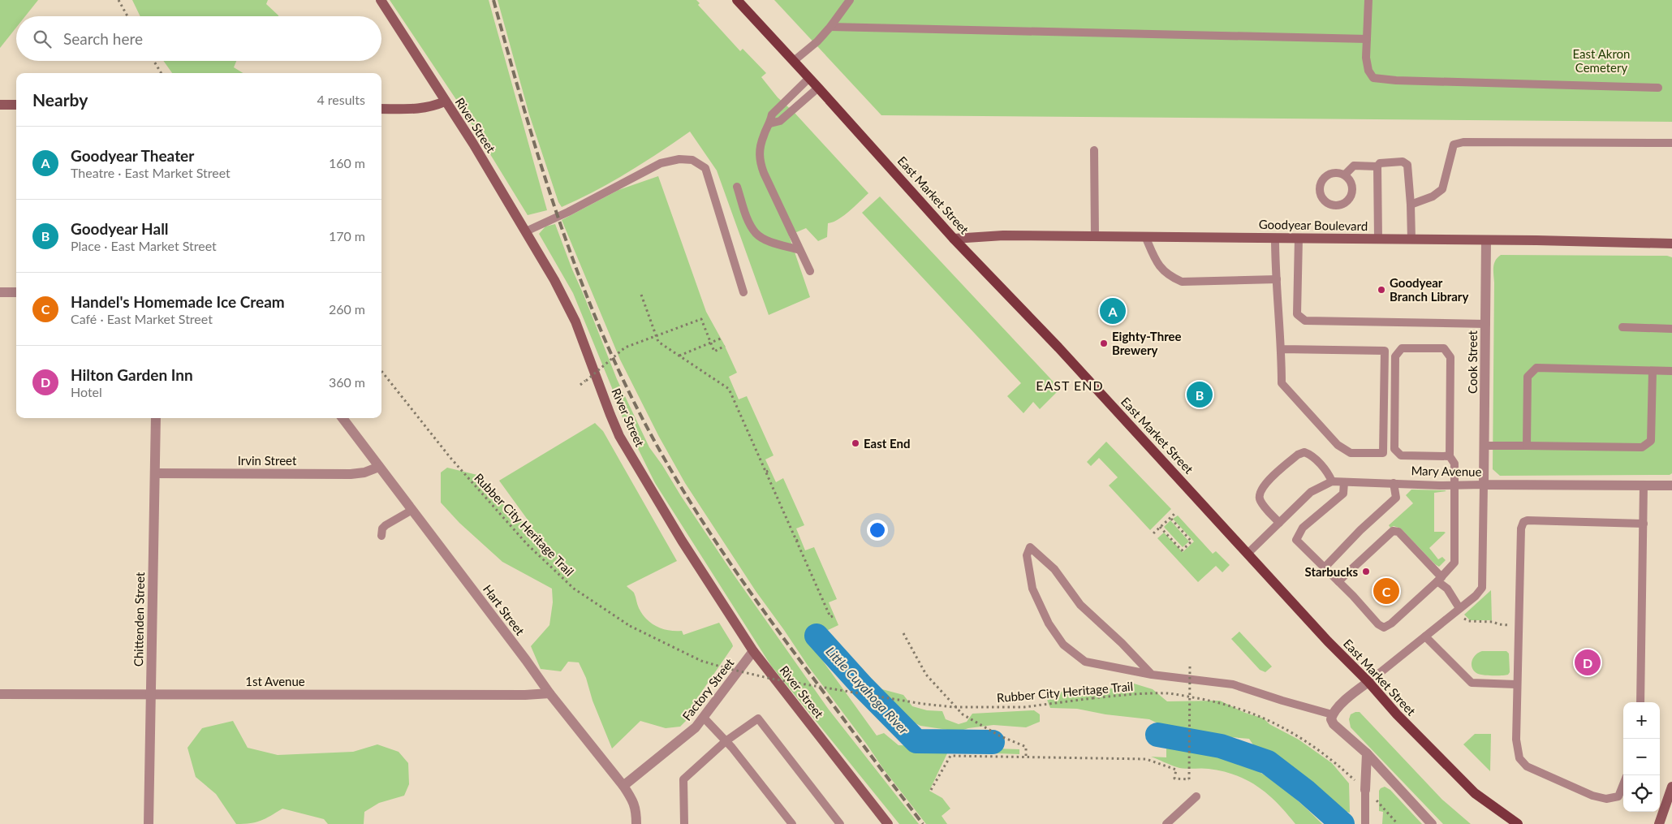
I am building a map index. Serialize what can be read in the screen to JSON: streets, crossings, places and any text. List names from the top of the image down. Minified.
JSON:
{"streets":{"main road":["East Market Street"],"street":["River Street","Goodyear Boulevard","Cook Street","Irvin Street","Mary Avenue","Hart Street","Chittenden Street","1st Avenue","Factory Street"],"path":["Rubber City Heritage Trail"]},"crossings":[["River Street","Factory Street"],["East Market Street","Goodyear Boulevard"],["Goodyear Boulevard","Cook Street"],["Cook Street","Mary Avenue"],["Irvin Street","Hart Street"],["Irvin Street","Chittenden Street"],["Hart Street","1st Avenue"],["Hart Street","Factory Street"],["Chittenden Street","1st Avenue"]],"districts":["EAST END"],"water":["Little Cuyahoga River"],"parks":["East Akron Cemetery"],"places":["Goodyear Branch Library","Eighty-Three Brewery","East End","Starbucks"],"page":{"search":"Search here","heading":["Nearby","4 results"],"list":[{"mark":"A","name":"Goodyear Theater","note":"Theatre · East Market Street","value":"160 m"},{"mark":"B","name":"Goodyear Hall","note":"Place · East Market Street","value":"170 m"},{"mark":"C","name":"Handel's Homemade Ice Cream","note":"Café · East Market Street","value":"260 m"},{"mark":"D","name":"Hilton Garden Inn","note":"Hotel","value":"360 m"}],"pins":["A","B","C","D"],"map_buttons":["+","−"]}}
